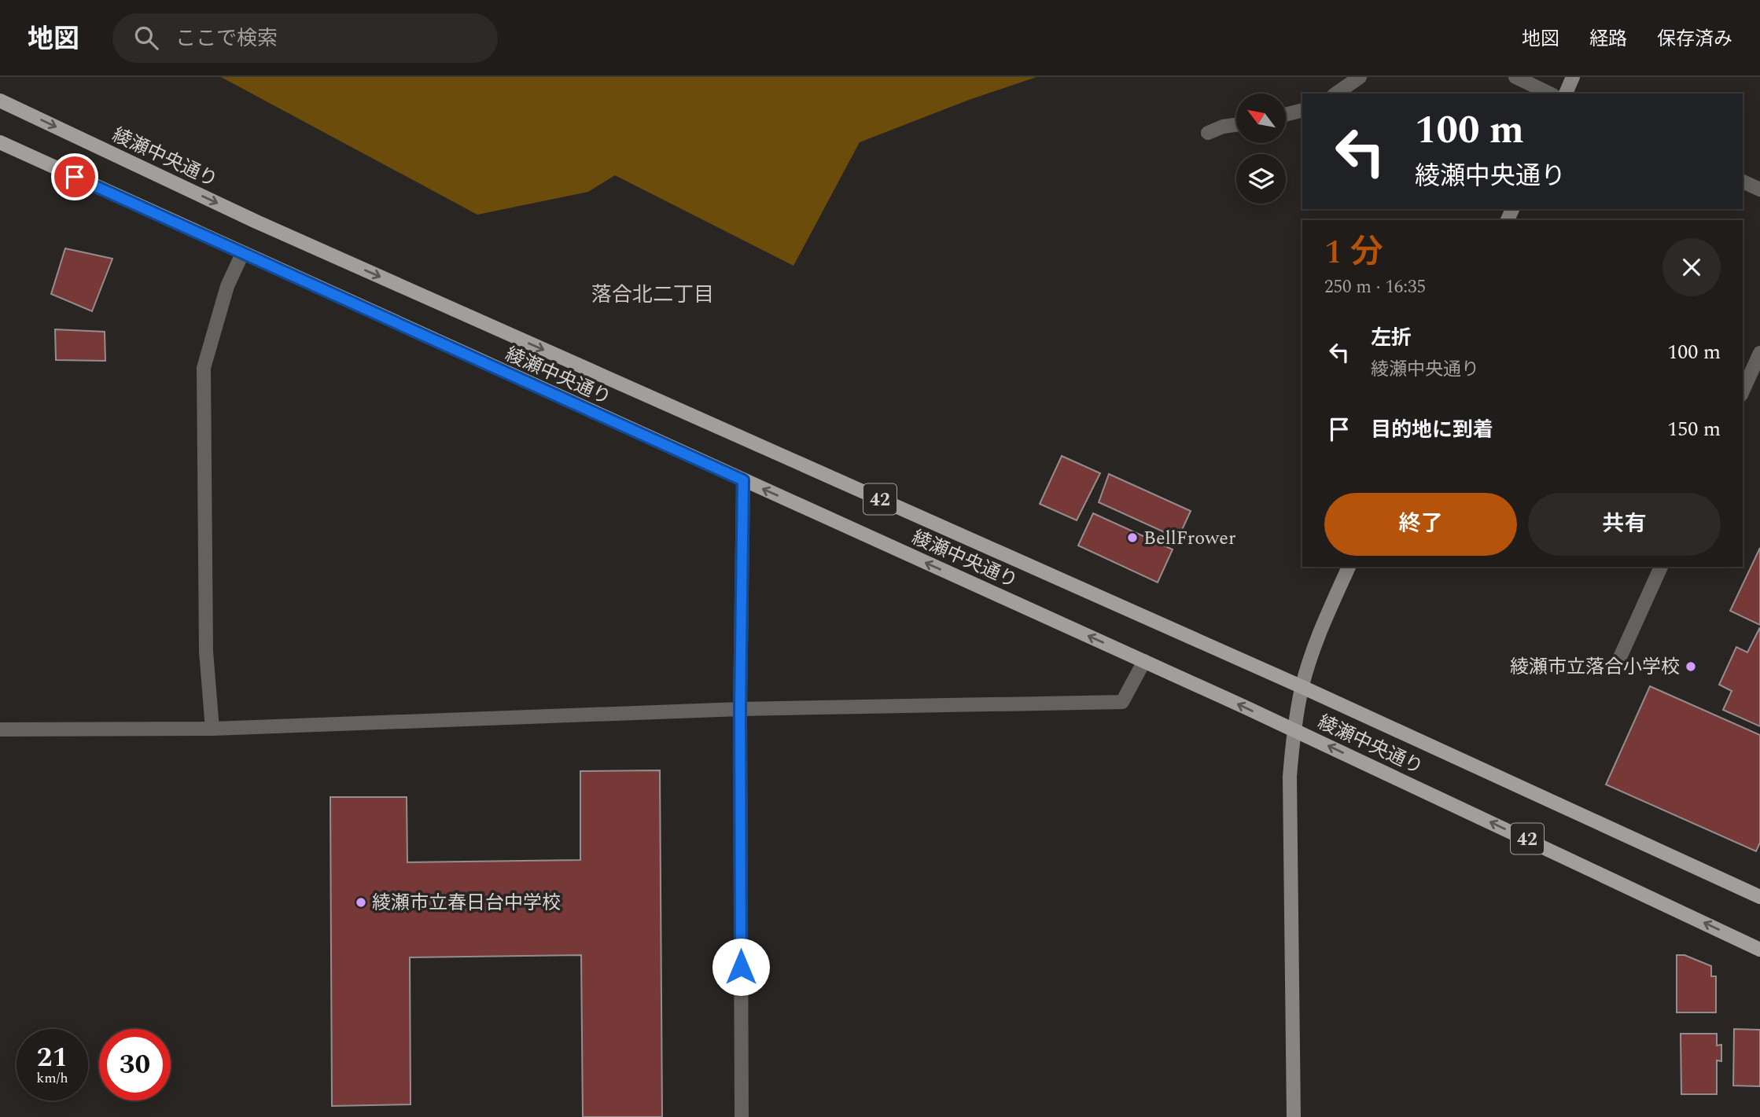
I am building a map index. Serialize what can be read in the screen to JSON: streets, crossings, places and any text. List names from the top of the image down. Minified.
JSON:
{"streets":{"main road":["綾瀬中央通り","42"]},"districts":["落合北二丁目"],"places":["BellFrower","綾瀬市立落合小学校","綾瀬市立春日台中学校"],"north":"top left","page":{"header":"地図","search":"ここで検索","nav":["地図","経路","保存済み"],"turn":["100 m","綾瀬中央通り"],"heading":["1 分","250 m · 16:35"],"list":[{"name":"左折","note":"綾瀬中央通り","value":"100 m"},{"name":"目的地に到着","value":"150 m"}],"buttons":["終了","共有"],"speed":"21 km/h","limit":"30"}}
